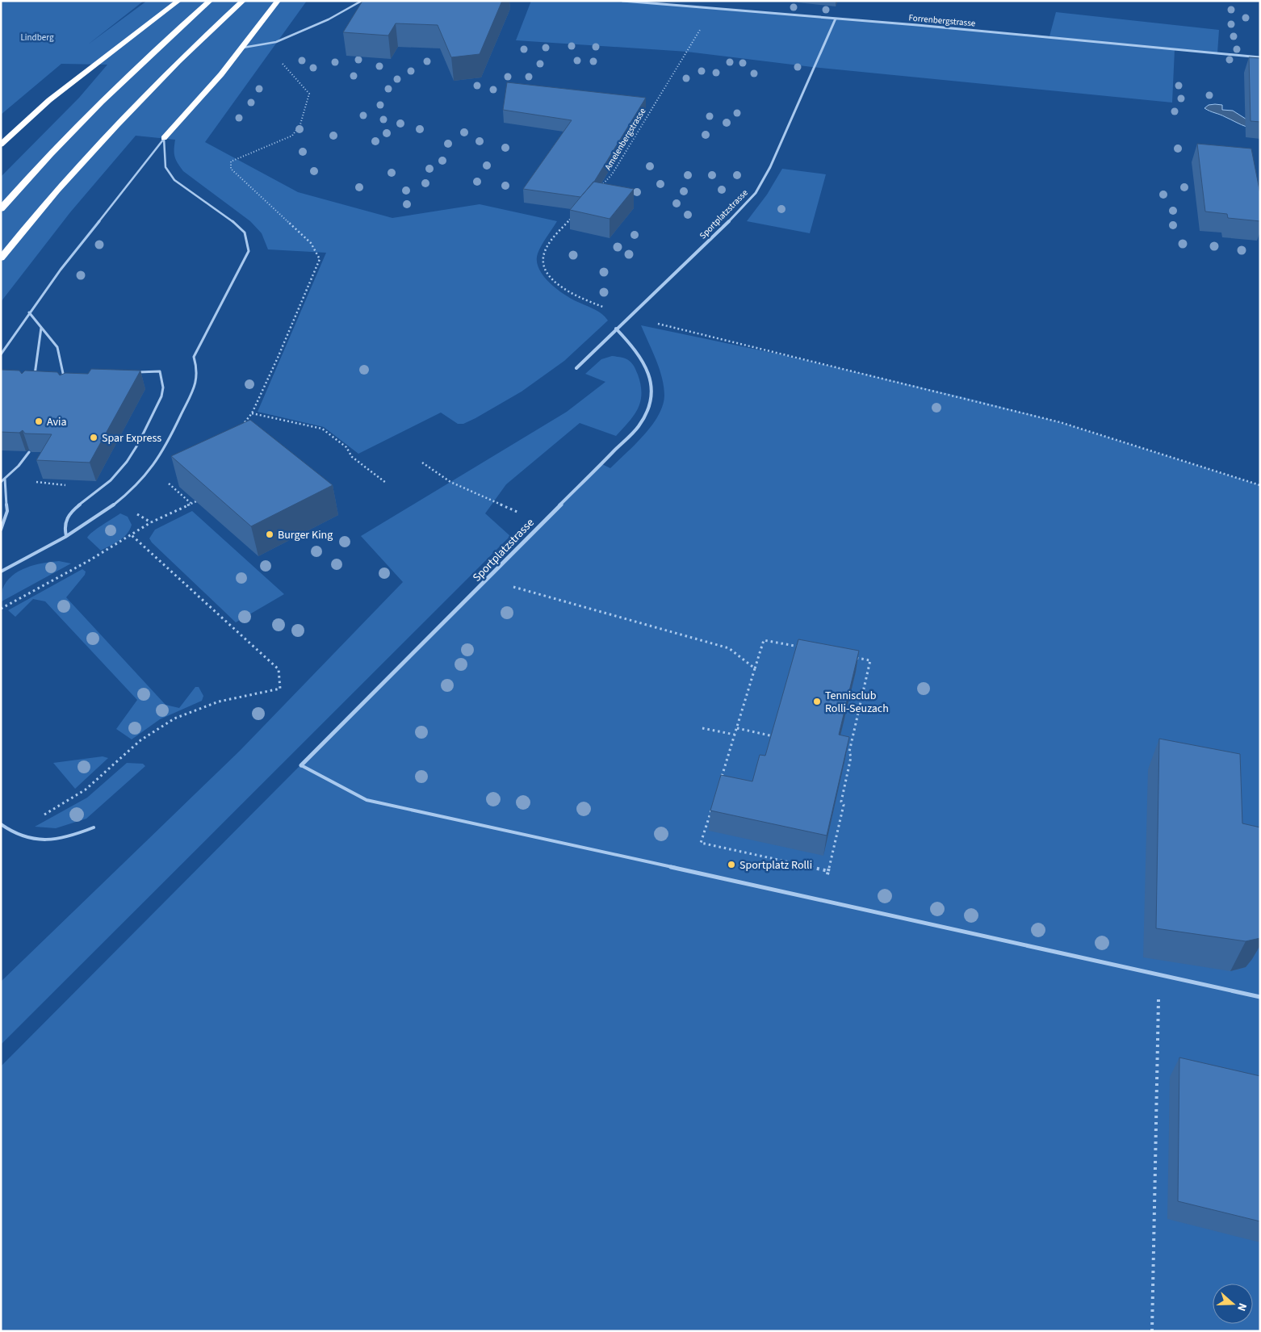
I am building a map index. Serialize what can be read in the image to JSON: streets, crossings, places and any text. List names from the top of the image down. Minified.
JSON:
{"streets":{"street":["Forrenbergstrasse","Sportplatzstrasse"],"path":["Amelenbergstrasse"]},"crossings":[["Forrenbergstrasse","Amelenbergstrasse"],["Forrenbergstrasse","Sportplatzstrasse"]],"parks":["Lindberg"],"places":["Avia","Spar Express","Burger King","Tennisclub Rolli-Seuzach","Sportplatz Rolli"],"north":"right"}
